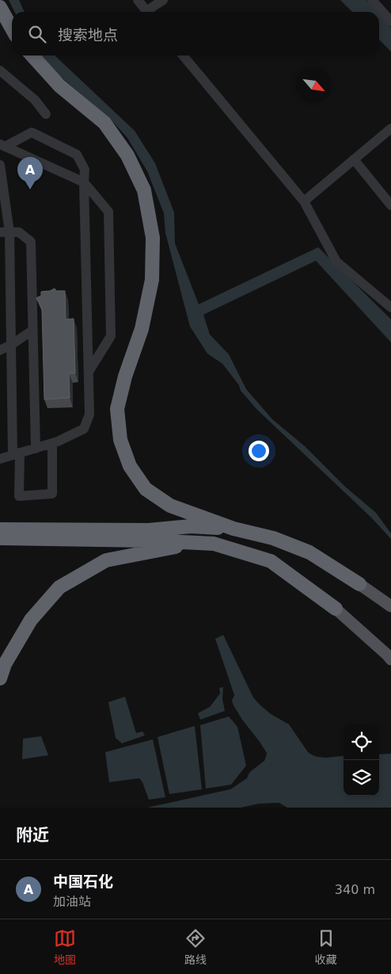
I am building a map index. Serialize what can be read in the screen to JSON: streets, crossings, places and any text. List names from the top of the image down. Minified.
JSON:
{"north":"bottom right","page":{"search":"搜索地点","pins":"A","heading":"附近","list":[{"mark":"A","name":"中国石化","note":"加油站","value":"340 m"}],"nav":["地图","路线","收藏"]}}
